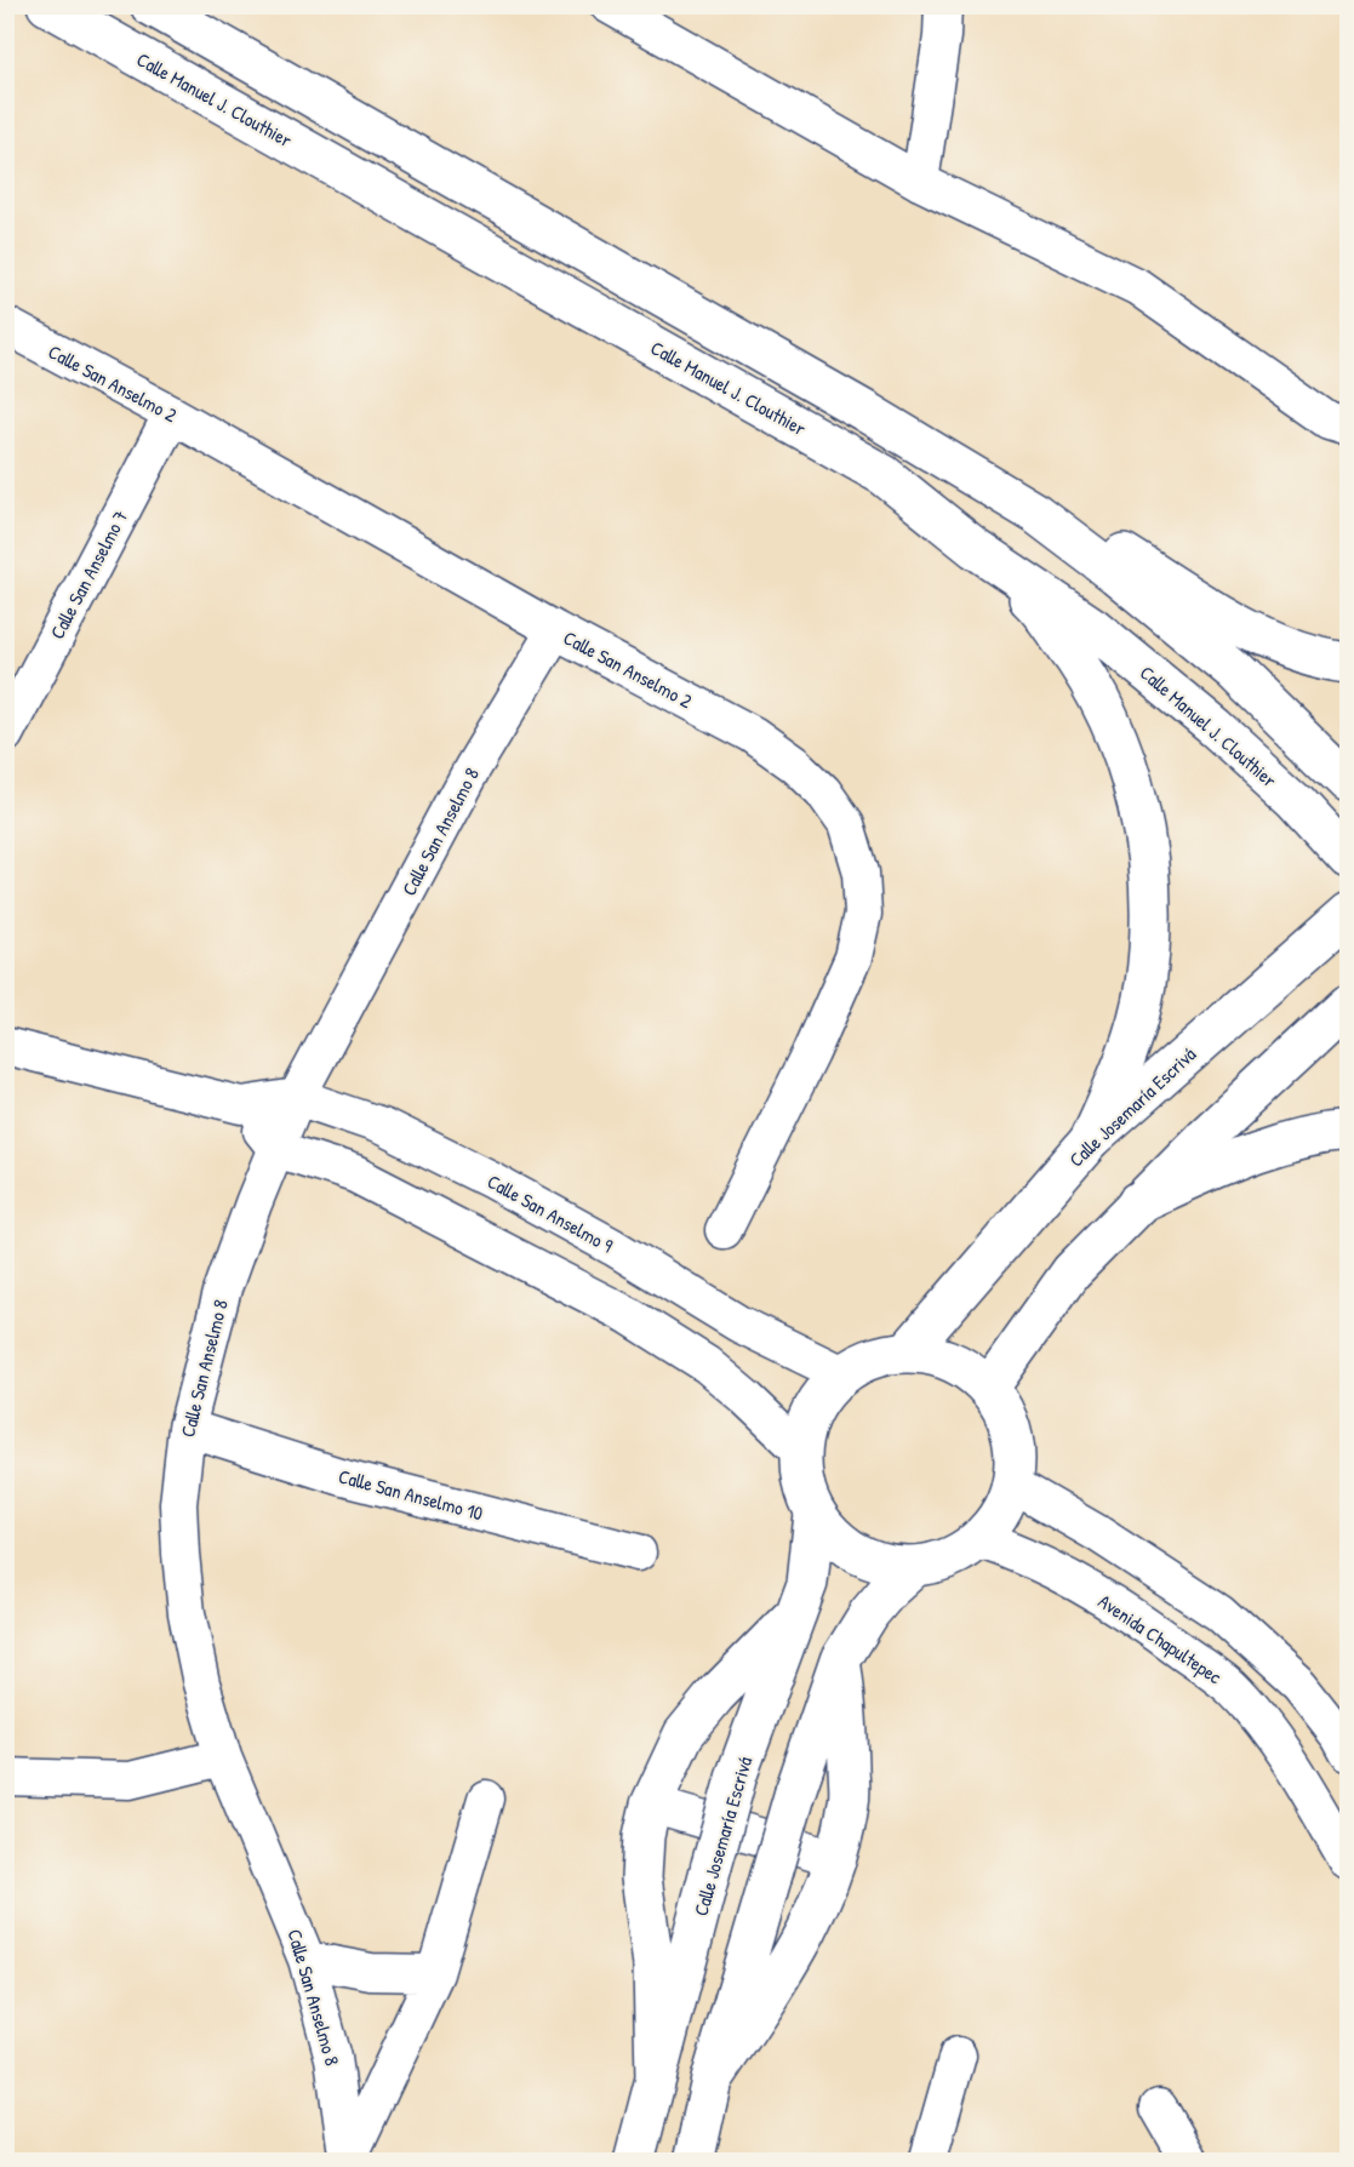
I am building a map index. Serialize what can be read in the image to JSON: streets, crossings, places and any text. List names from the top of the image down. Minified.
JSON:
{"streets":{"main road":["Calle Manuel J. Clouthier","Calle Josemaría Escrivá"],"street":["Calle San Anselmo 2","Calle San Anselmo 7","Calle San Anselmo 8","Calle San Anselmo 9","Calle San Anselmo 10","Avenida Chapultepec"]},"crossings":[["Calle San Anselmo 2","Calle San Anselmo 7"],["Calle San Anselmo 2","Calle San Anselmo 8"],["Calle San Anselmo 8","Calle San Anselmo 9"],["Calle San Anselmo 8","Calle San Anselmo 10"],["Calle Josemaría Escrivá","Calle San Anselmo 9"],["Calle Josemaría Escrivá","Avenida Chapultepec"],["Calle San Anselmo 9","Avenida Chapultepec"]]}
